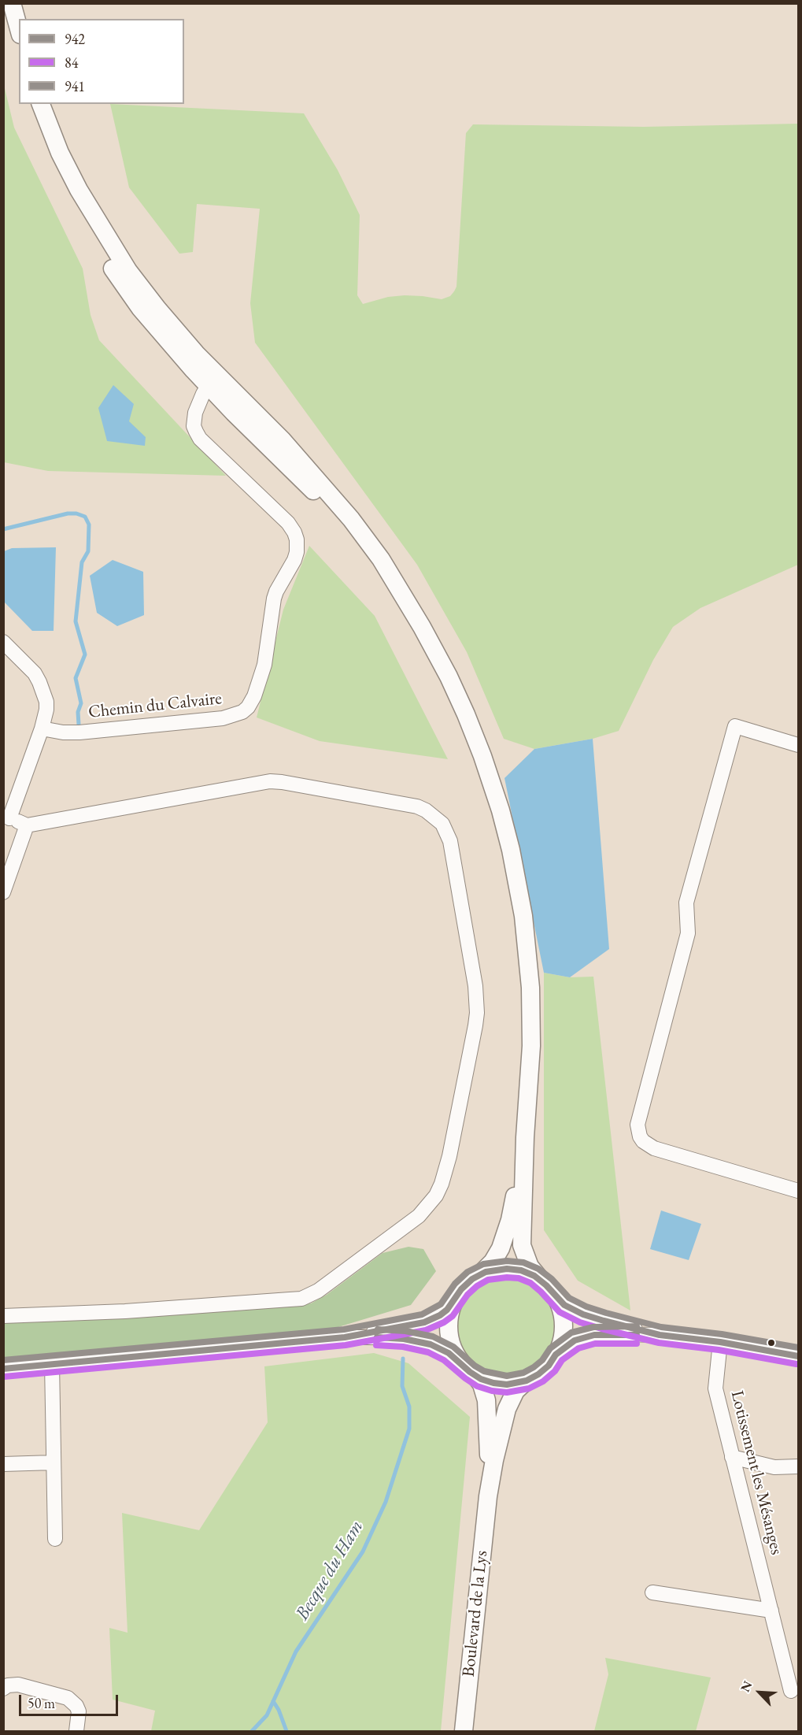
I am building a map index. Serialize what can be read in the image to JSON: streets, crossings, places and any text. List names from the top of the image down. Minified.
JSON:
{"streets":{"main road":["Boulevard de la Lys"],"street":["Chemin du Calvaire","Lotissement les Mésanges"]},"water":["Becque du Ham"],"lines":["transit line 941","transit line 942","transit line 84"],"legend":["942","84","941"],"scale_bar":"50 m","north":"top left"}
